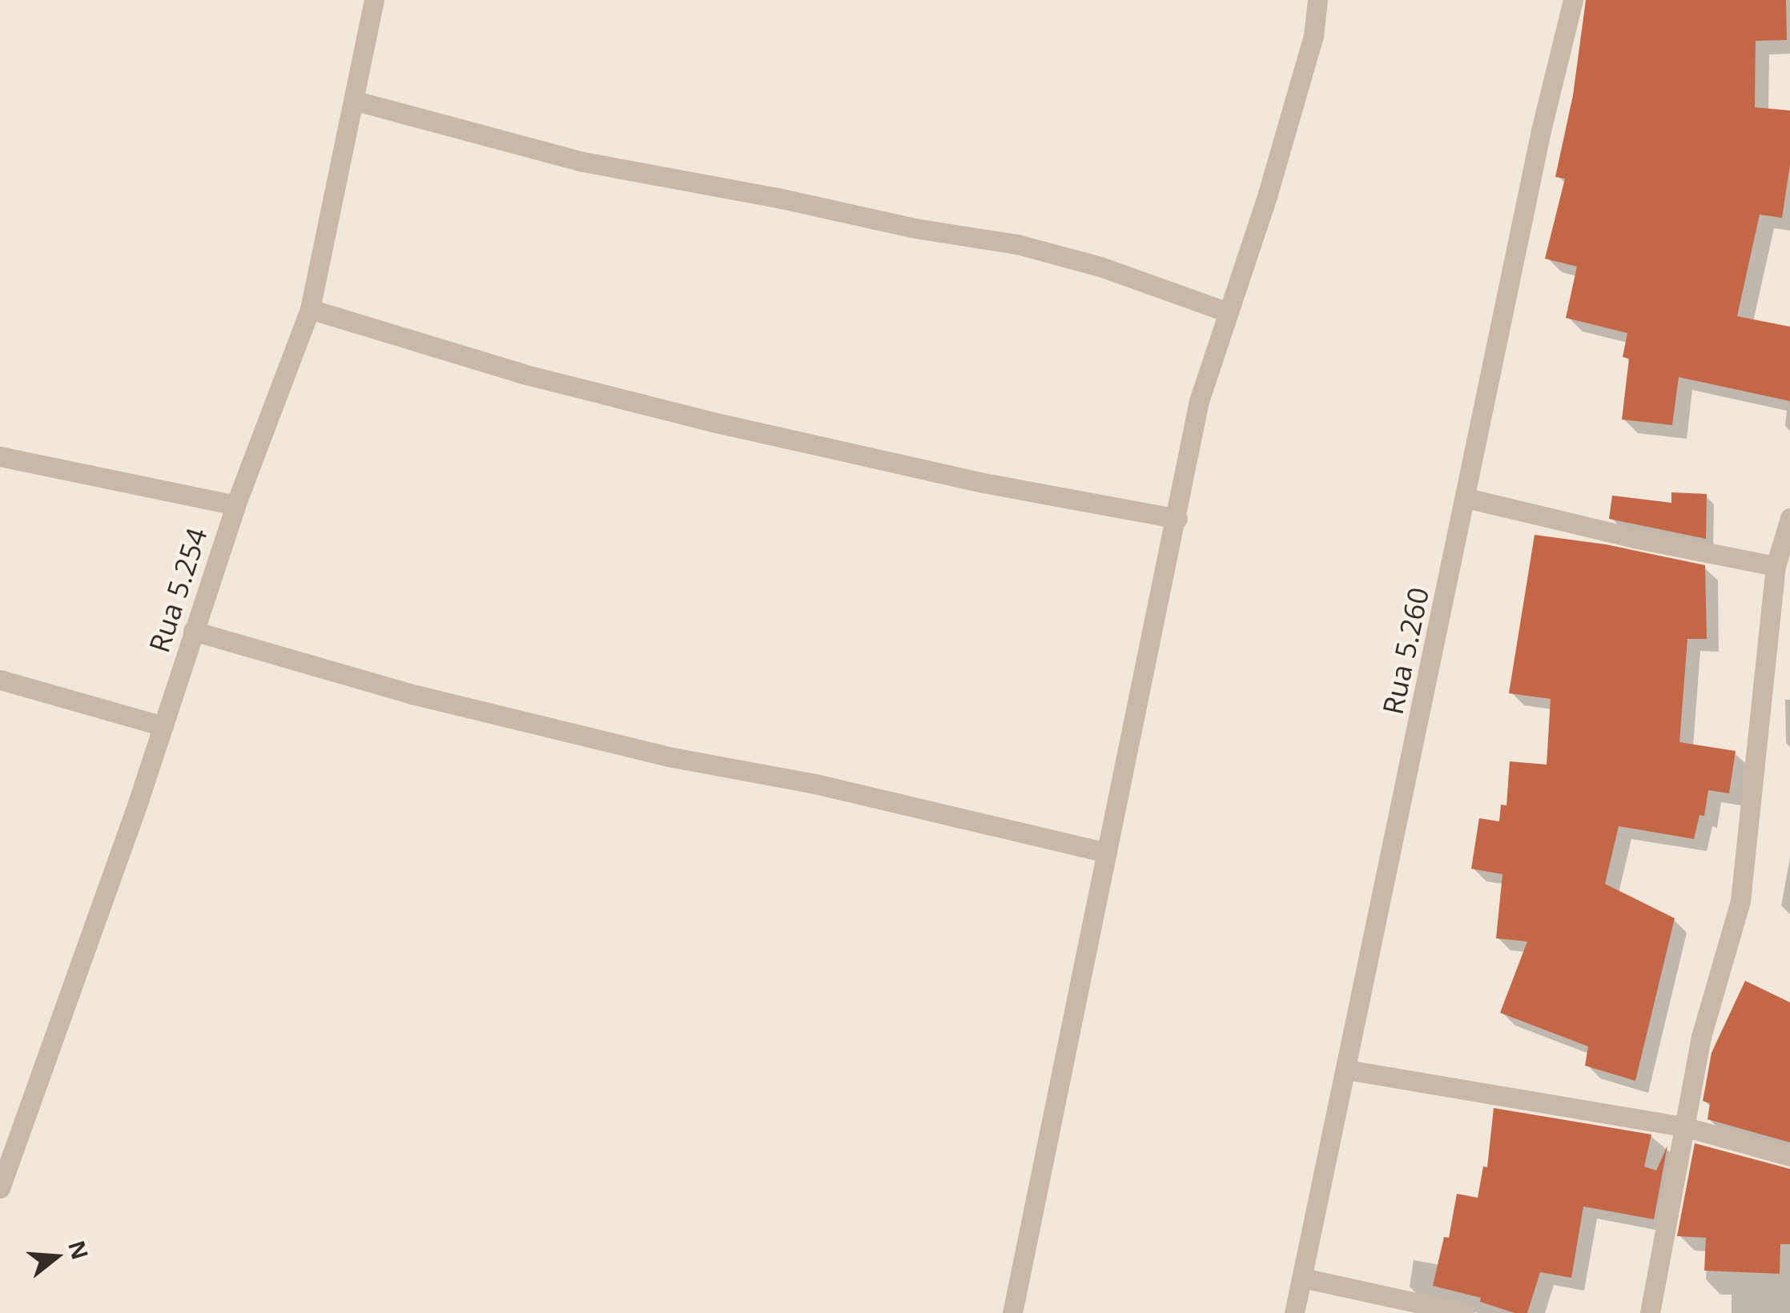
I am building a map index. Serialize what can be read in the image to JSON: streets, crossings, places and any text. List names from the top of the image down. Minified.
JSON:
{"streets":{"street":["Rua 5.254","Rua 5.260"]},"north":"right"}
